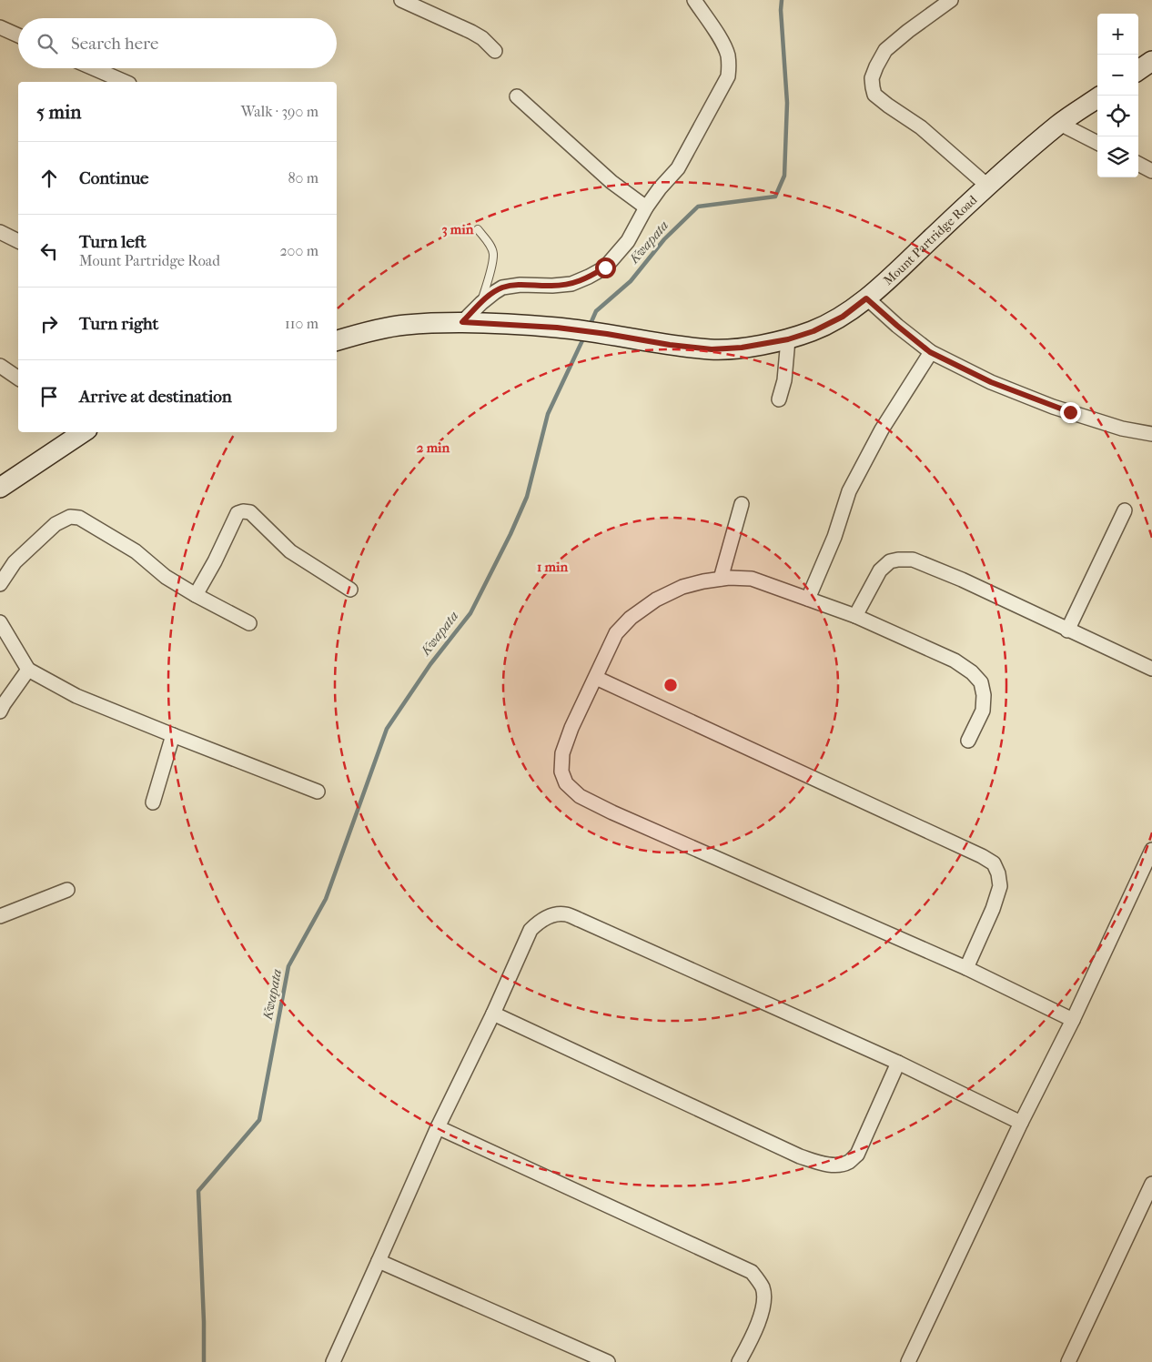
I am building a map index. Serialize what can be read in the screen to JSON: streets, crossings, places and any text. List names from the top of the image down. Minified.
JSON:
{"streets":{"street":["Mount Partridge Road"]},"water":["Kwapata"],"page":{"map_buttons":["+","−"],"search":"Search here","heading":["5 min","Walk · 390 m"],"list":[["Continue","80 m"],["Turn left","Mount Partridge Road","200 m"],["Turn right","110 m"],"Arrive at destination"]},"rings":["3 min","2 min","1 min"]}
